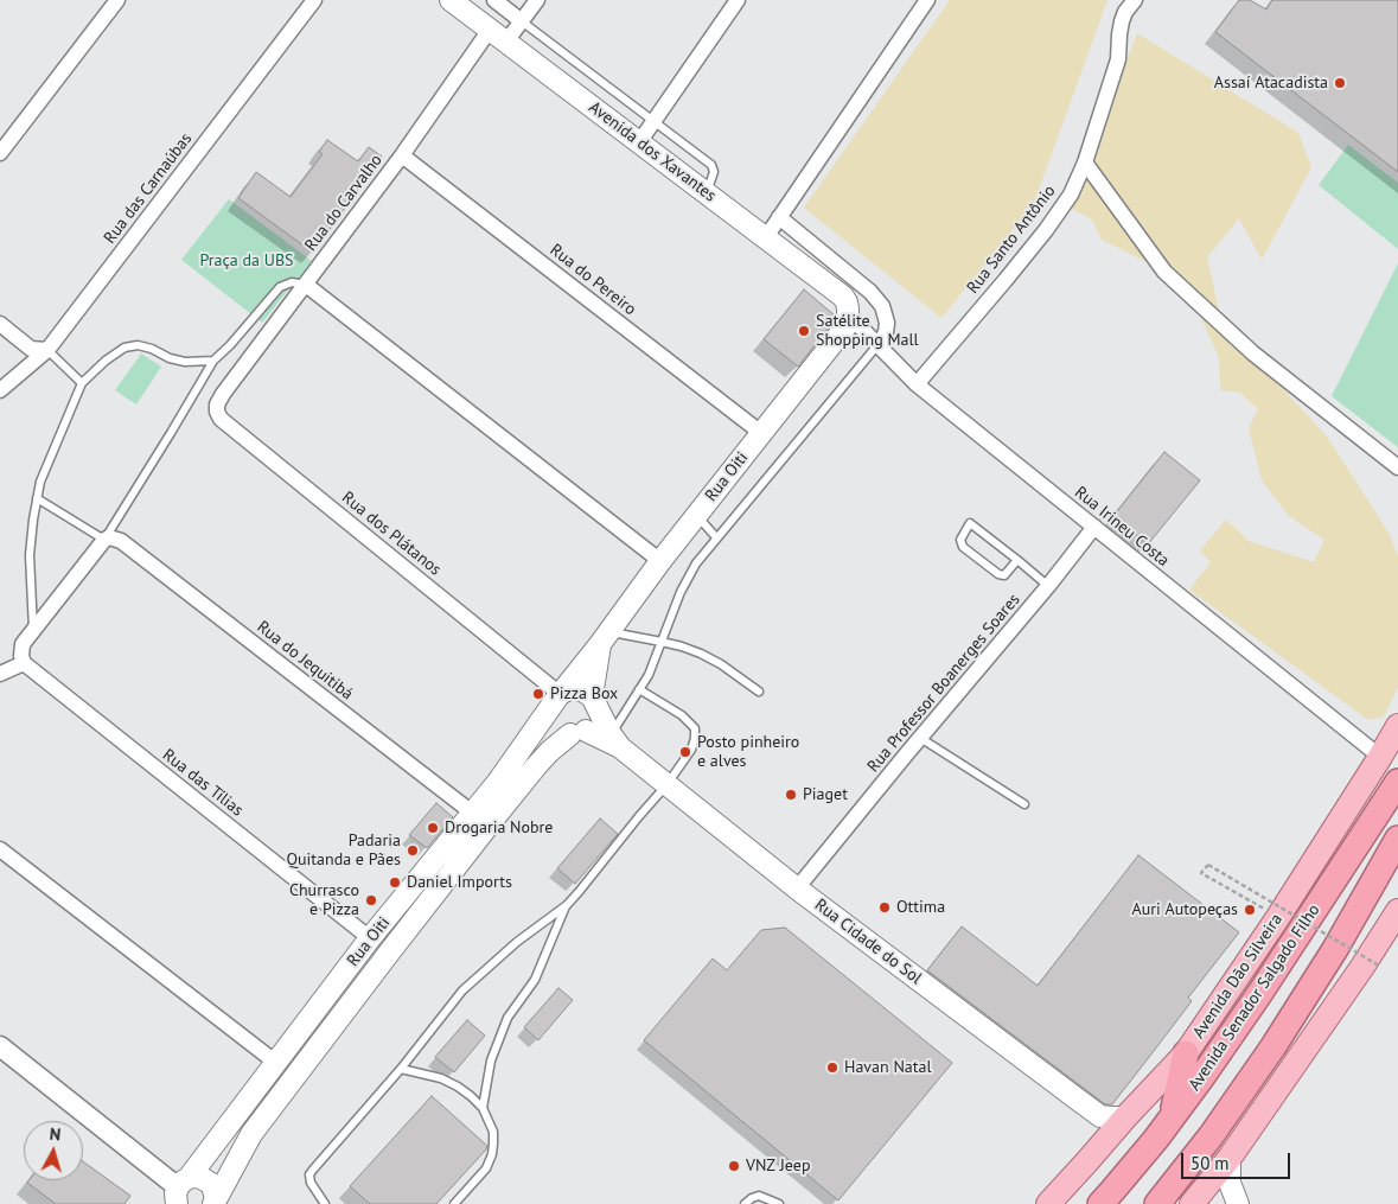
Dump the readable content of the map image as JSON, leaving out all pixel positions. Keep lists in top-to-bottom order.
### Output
{
  "streets": {
    "highway": ["Avenida Senador Salgado Filho"],
    "main road": [
      "Avenida dos Xavantes",
      "Rua Oiti",
      "Rua Cidade do Sol",
      "Avenida Dão Silveira"
    ],
    "street": [
      "Rua das Carnaúbas",
      "Rua do Carvalho",
      "Rua Santo Antônio",
      "Rua do Pereiro",
      "Rua Irineu Costa",
      "Rua dos Plátanos",
      "Rua do Jequitibá",
      "Rua Professor Boanerges Soares",
      "Rua das Tílias"
    ]
  },
  "crossings": [
    ["Avenida dos Xavantes", "Rua do Carvalho"],
    ["Avenida dos Xavantes", "Rua Oiti"],
    ["Avenida dos Xavantes", "Rua Irineu Costa"],
    ["Rua do Carvalho", "Rua do Pereiro"],
    ["Rua do Carvalho", "Rua dos Plátanos"],
    ["Rua Santo Antônio", "Rua Irineu Costa"],
    ["Rua do Pereiro", "Rua Oiti"],
    ["Rua Oiti", "Rua Irineu Costa"],
    ["Rua Oiti", "Rua dos Plátanos"],
    ["Rua Oiti", "Rua do Jequitibá"],
    ["Rua Oiti", "Rua das Tílias"],
    ["Rua Oiti", "Rua Cidade do Sol"],
    ["Rua Irineu Costa", "Rua Professor Boanerges Soares"],
    ["Rua Irineu Costa", "Avenida Dão Silveira"],
    ["Rua dos Plátanos", "Rua Cidade do Sol"],
    ["Rua Professor Boanerges Soares", "Rua Cidade do Sol"],
    ["Rua Cidade do Sol", "Avenida Dão Silveira"]
  ],
  "parks": ["Praça da UBS"],
  "places": [
    "Assaí Atacadista",
    "Satélite Shopping Mall",
    "Pizza Box",
    "Posto pinheiro e alves",
    "Piaget",
    "Drogaria Nobre",
    "Padaria Quitanda e Pães",
    "Daniel Imports",
    "Churrasco e Pizza",
    "Ottima",
    "Auri Autopeças",
    "Havan Natal",
    "VNZ Jeep"
  ],
  "scale_bar": "50 m",
  "north": "top"
}
